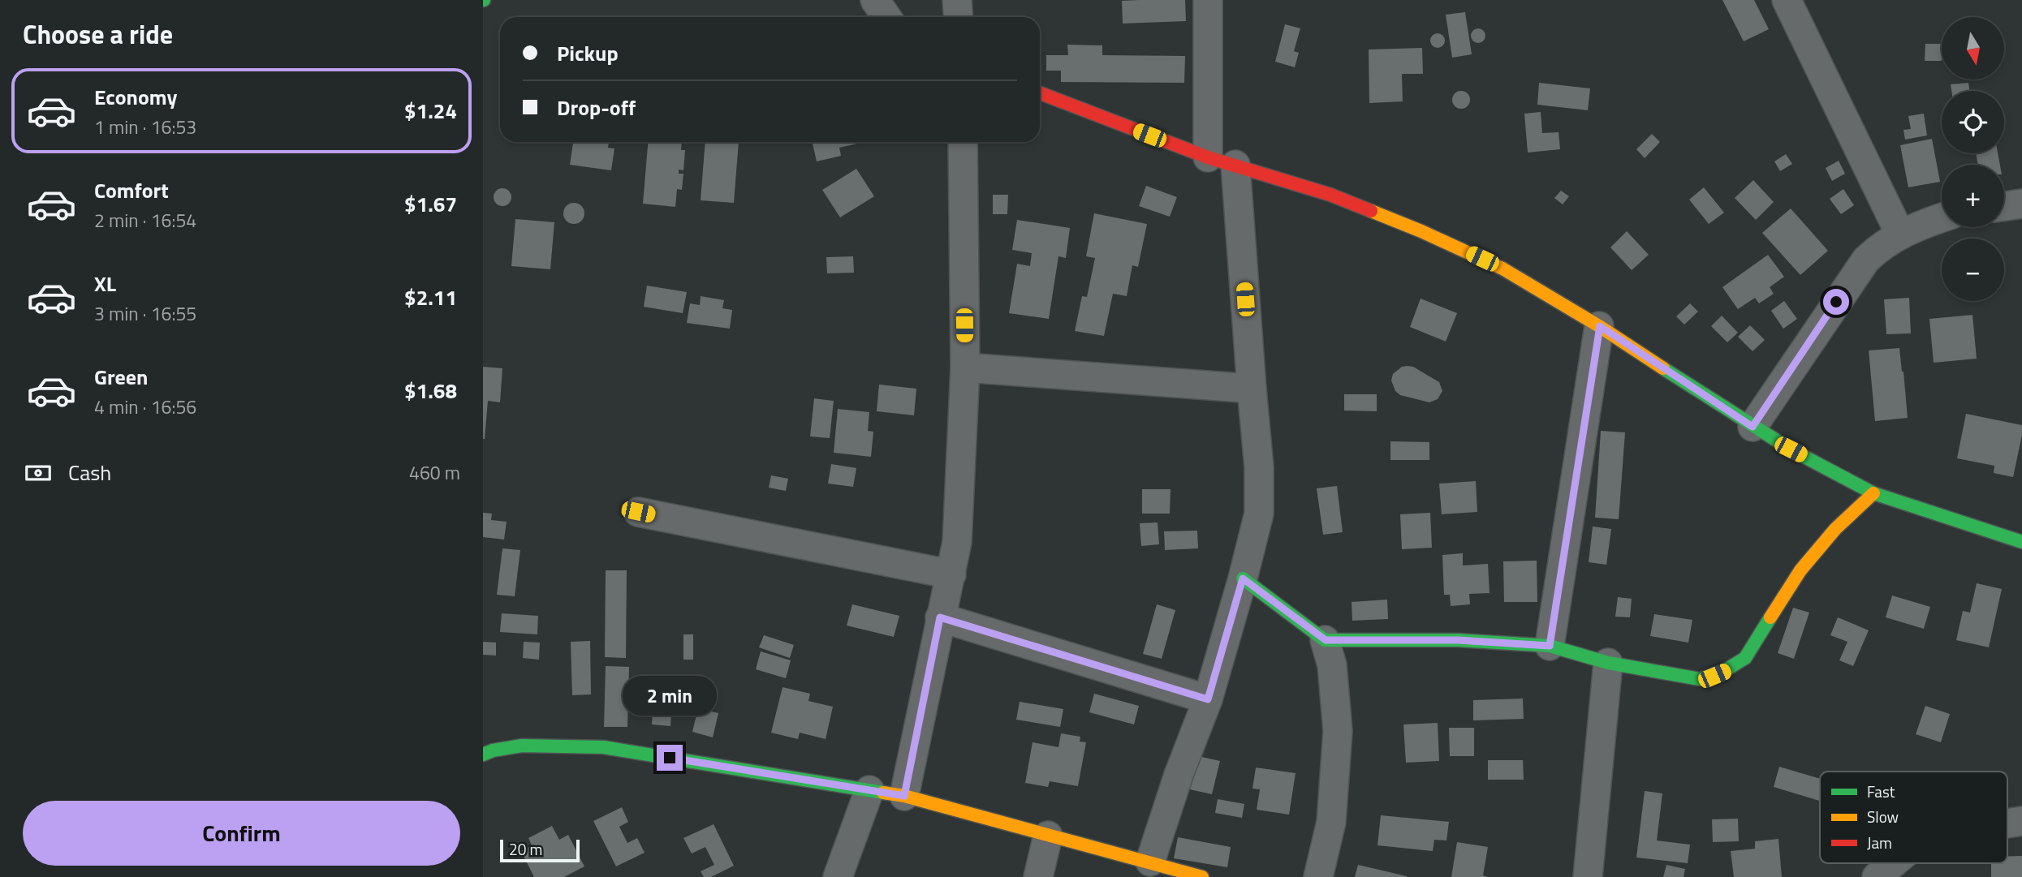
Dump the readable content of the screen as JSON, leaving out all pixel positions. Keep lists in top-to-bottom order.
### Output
{
  "legend": ["Fast", "Slow", "Jam"],
  "scale_bar": "20 m",
  "north": "bottom",
  "page": {
    "heading": "Choose a ride",
    "map_buttons": ["+", "−"],
    "banner": ["Pickup", "Drop-off"],
    "list": [
      {
        "name": "Economy",
        "note": "1 min · 16:53",
        "value": "$1.24"
      },
      {
        "name": "Comfort",
        "note": "2 min · 16:54",
        "value": "$1.67"
      },
      {
        "name": "XL",
        "note": "3 min · 16:55",
        "value": "$2.11"
      },
      {
        "name": "Green",
        "note": "4 min · 16:56",
        "value": "$1.68"
      }
    ],
    "pay": ["Cash", "460 m"],
    "bubble": "2 min",
    "buttons": "Confirm",
    "scale": "20 m"
  }
}
